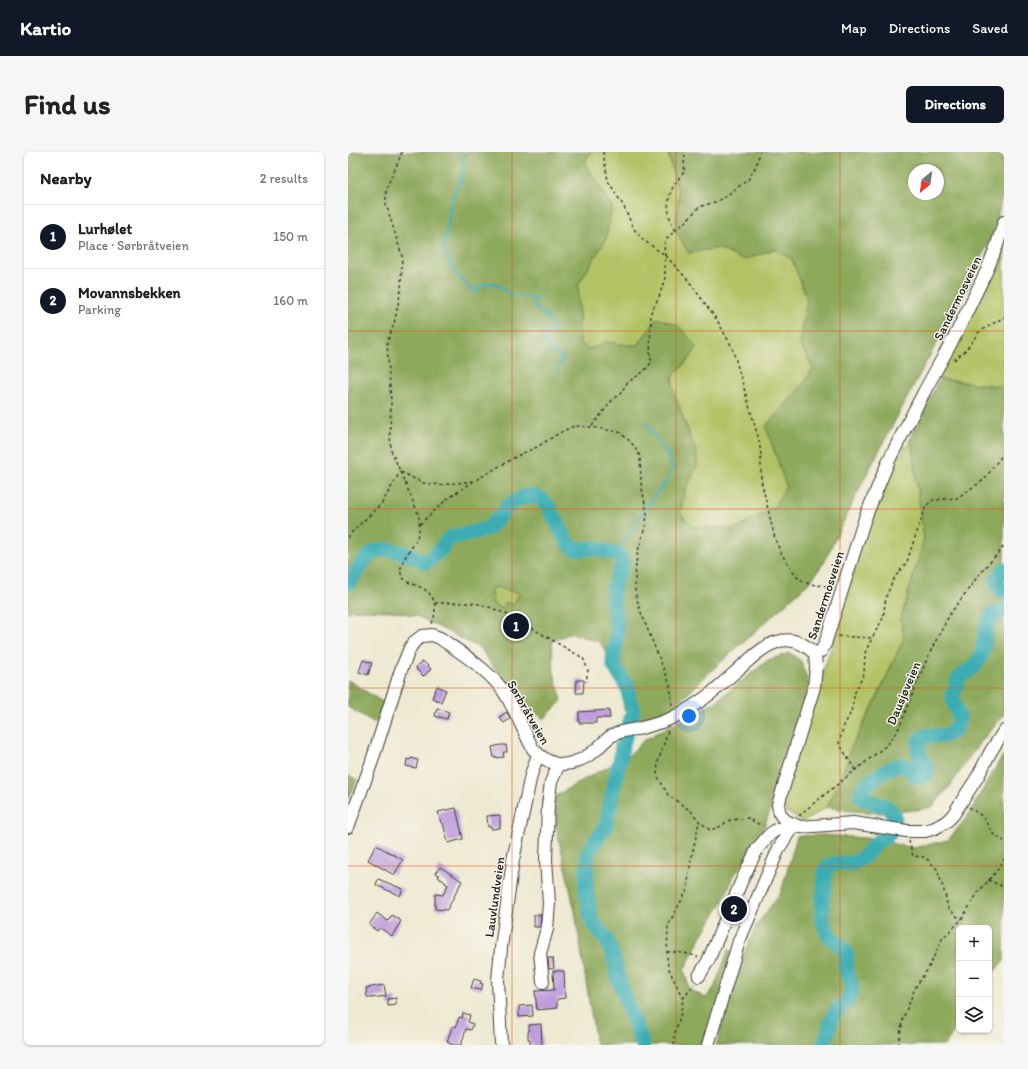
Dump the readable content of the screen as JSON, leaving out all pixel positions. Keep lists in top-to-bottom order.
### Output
{
  "streets": {
    "street": ["Sandermosveien", "Sørbråtveien", "Lauvlundveien"],
    "path": ["Dausjøveien"]
  },
  "crossings": [
    ["Sandermosveien", "Dausjøveien"],
    ["Sørbråtveien", "Lauvlundveien"]
  ],
  "north": "bottom left",
  "page": {
    "header": "Kartio",
    "nav": ["Map", "Directions", "Saved"],
    "buttons": "Directions",
    "title": "Find us",
    "heading": ["Nearby", "2 results"],
    "list": [
      {
        "mark": "1",
        "name": "Lurhølet",
        "note": "Place · Sørbråtveien",
        "value": "150 m"
      },
      {
        "mark": "2",
        "name": "Movannsbekken",
        "note": "Parking",
        "value": "160 m"
      }
    ],
    "pins": ["1", "2"],
    "map_buttons": ["+", "−"]
  }
}
